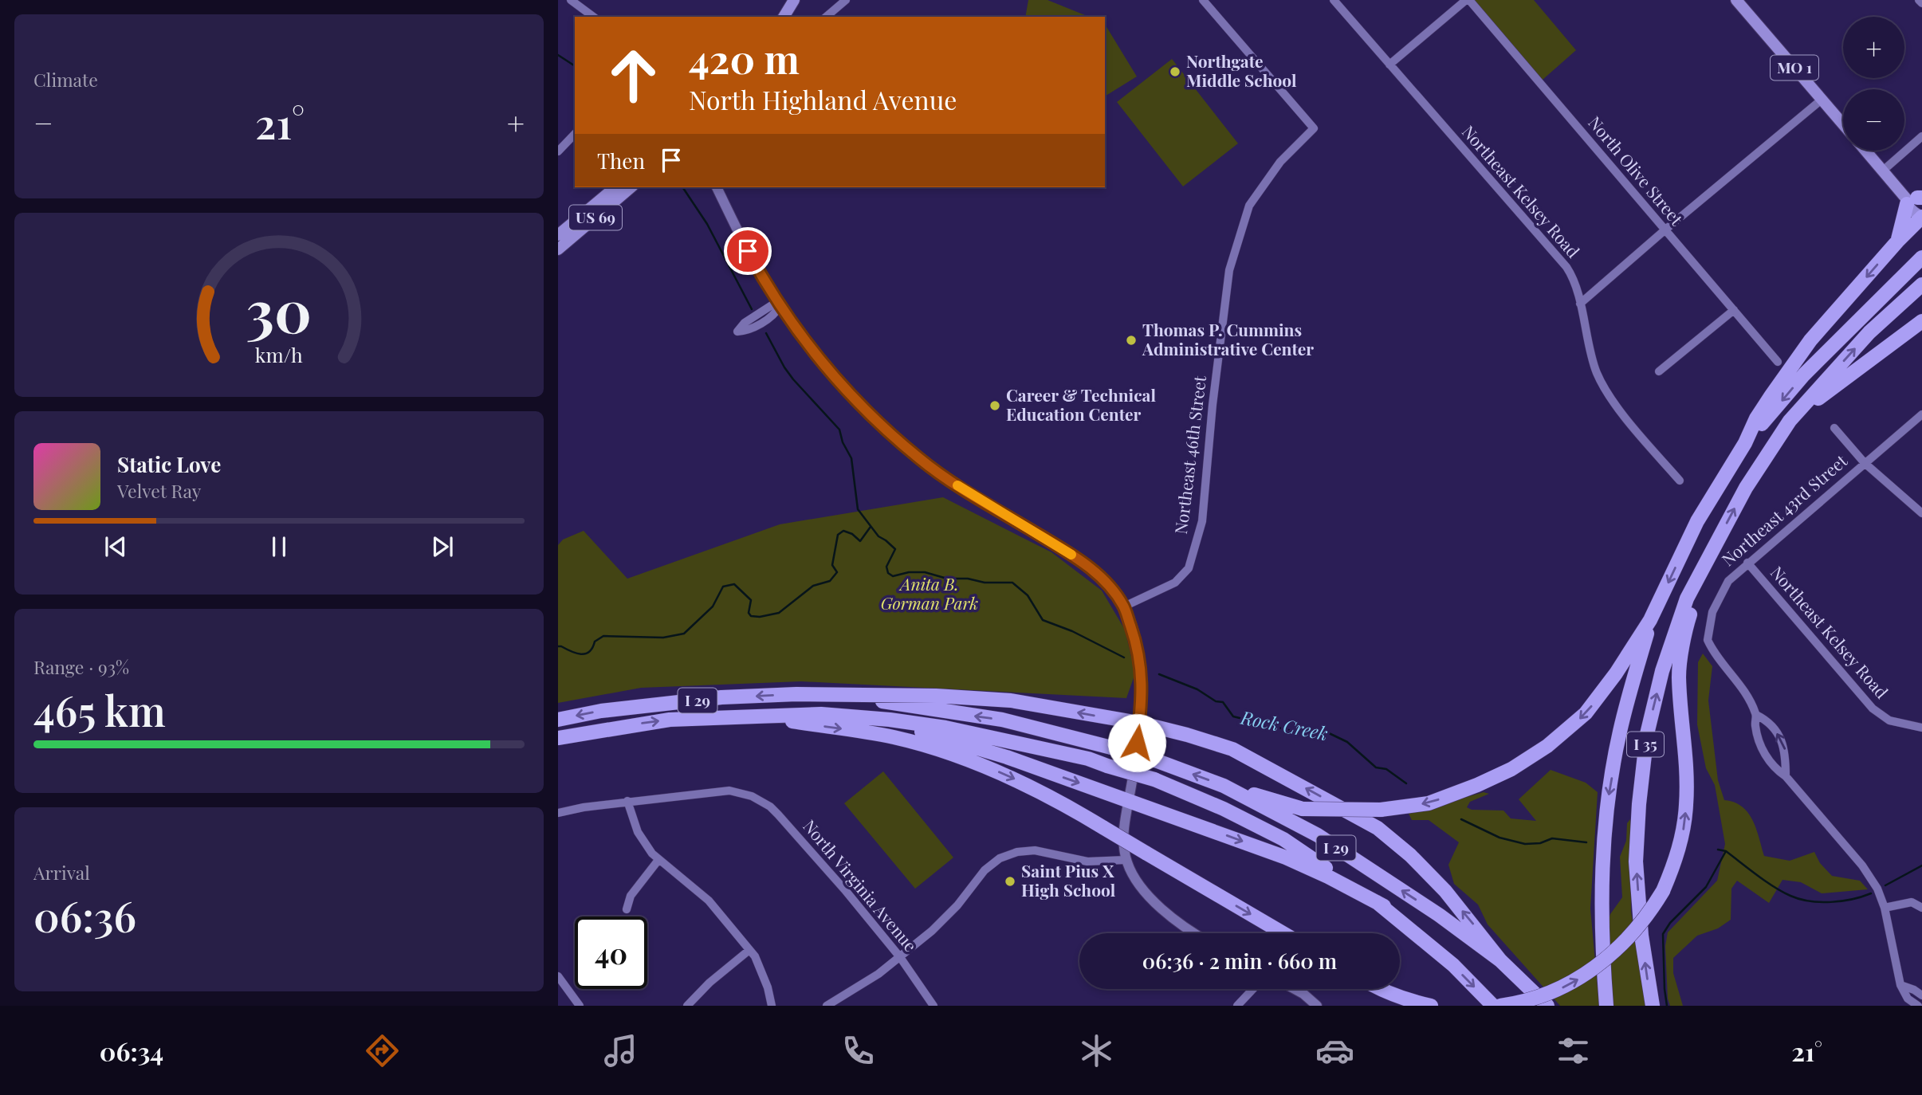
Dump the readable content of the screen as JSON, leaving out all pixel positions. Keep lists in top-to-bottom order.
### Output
{
  "streets": {
    "highway": ["I 29", "I 35"],
    "main road": ["MO 1", "US 69"],
    "street": [
      "North Olive Street",
      "Northeast Kelsey Road",
      "Northeast 46th Street",
      "Northeast 43rd Street",
      "North Virginia Avenue"
    ]
  },
  "crossings": [
    ["Northeast Kelsey Road", "Northeast 43rd Street"]
  ],
  "water": ["Rock Creek"],
  "parks": ["Anita B. Gorman Park"],
  "places": [
    "Northgate Middle School",
    "Thomas P. Cummins Administrative Center",
    "Career & Technical Education Center",
    "Saint Pius X High School"
  ],
  "page": {
    "tile": [
      "Climate",
      ["Range · 93%", "465 km"],
      ["Arrival", "06:36"]
    ],
    "map_buttons": ["+", "−"],
    "turn": ["420 m", "North Highland Avenue"],
    "heat": ["−", "21°", "+"],
    "then": "Then",
    "song": ["Static Love", "Velvet Ray"],
    "limit": "40",
    "trip": "06:36 · 2 min · 660 m",
    "tabs": ["06:34", "21°"],
    "gauge": ["30", "km/h"]
  }
}
